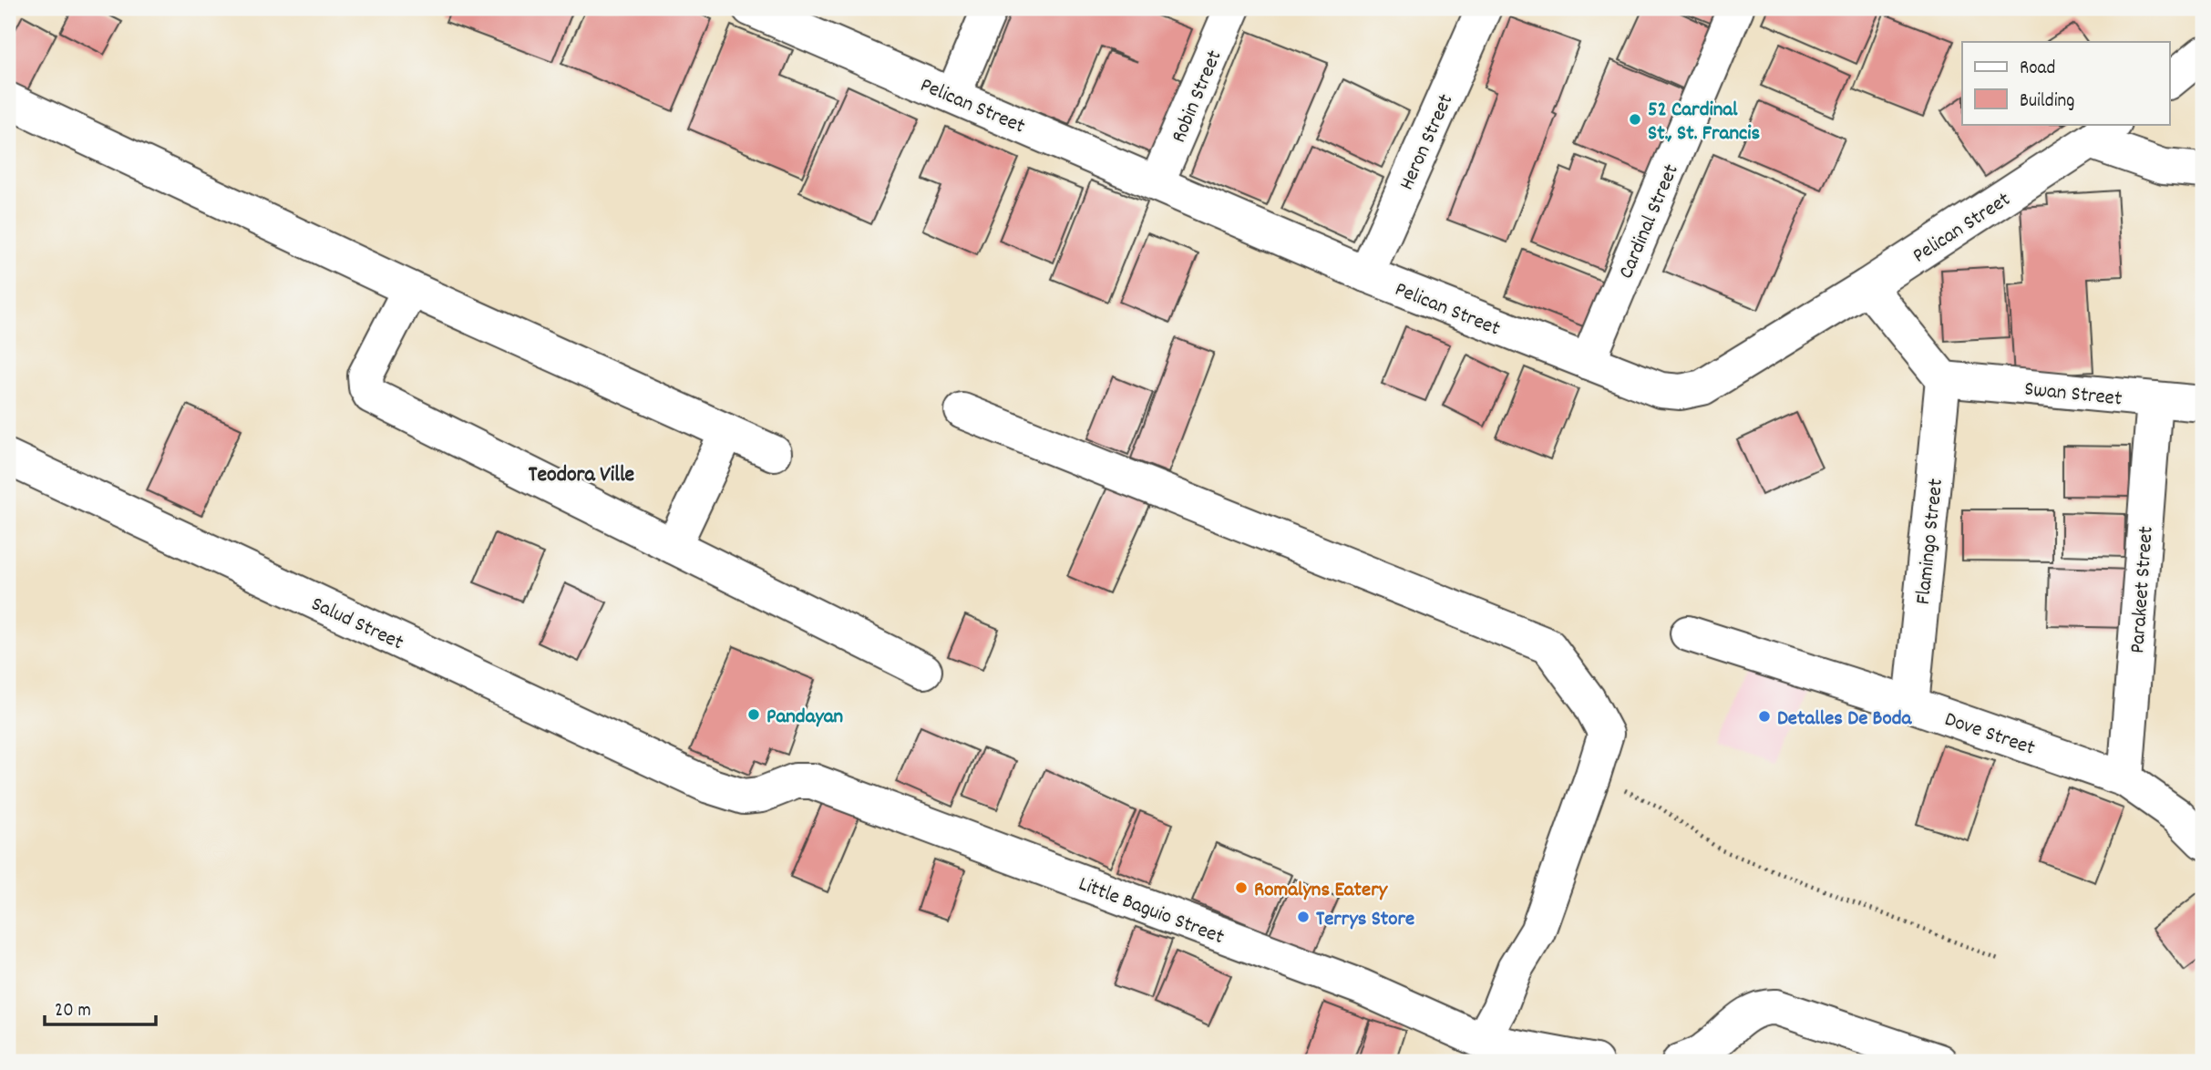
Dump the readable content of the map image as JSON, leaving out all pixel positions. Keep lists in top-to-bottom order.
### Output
{
  "streets": {
    "street": [
      "Robin Street",
      "Pelican Street",
      "Heron Street",
      "Cardinal Street",
      "Swan Street",
      "Flamingo Street",
      "Parakeet Street",
      "Salud Street",
      "Dove Street",
      "Little Baguio Street"
    ]
  },
  "crossings": [
    ["Robin Street", "Pelican Street"],
    ["Pelican Street", "Heron Street"],
    ["Pelican Street", "Cardinal Street"],
    ["Swan Street", "Flamingo Street"],
    ["Swan Street", "Parakeet Street"],
    ["Flamingo Street", "Dove Street"],
    ["Parakeet Street", "Dove Street"],
    ["Salud Street", "Little Baguio Street"]
  ],
  "districts": ["Teodora Ville"],
  "places": [
    "52 Cardinal St., St. Francis",
    "Pandayan",
    "Detalles De Boda",
    "Romalyns Eatery",
    "Terrys Store"
  ],
  "legend": ["Road", "Building"],
  "scale_bar": "20 m"
}
